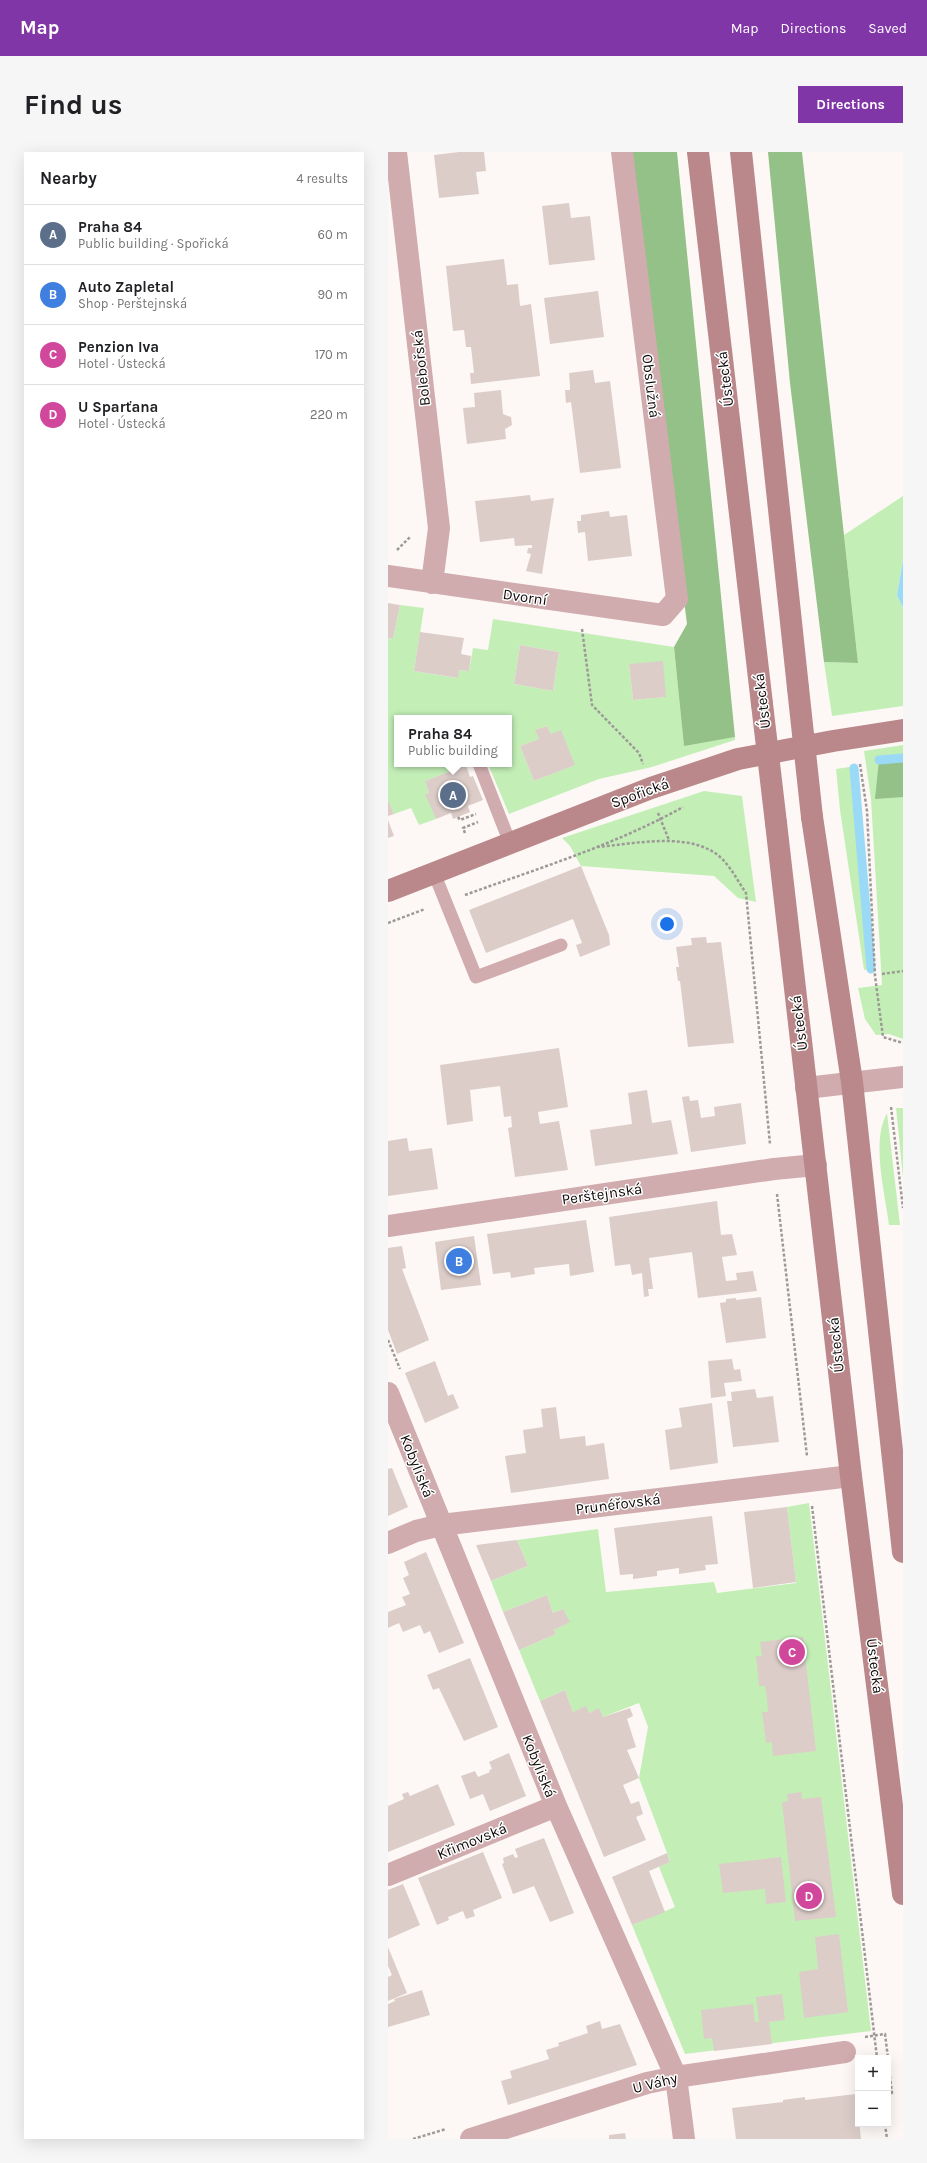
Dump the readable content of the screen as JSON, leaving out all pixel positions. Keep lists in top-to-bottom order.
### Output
{
  "streets": {
    "main road": ["Ústecká", "Spořická"],
    "street": [
      "Bolebořská",
      "Obslužná",
      "Dvorní",
      "Perštejnská",
      "Kobyliská",
      "Prunéřovská",
      "Křimovská",
      "U Váhy"
    ]
  },
  "crossings": [
    ["Bolebořská", "Dvorní"],
    ["Ústecká", "Perštejnská"],
    ["Ústecká", "Prunéřovská"],
    ["Obslužná", "Dvorní"],
    ["Kobyliská", "Prunéřovská"],
    ["Kobyliská", "Křimovská"],
    ["Kobyliská", "U Váhy"]
  ],
  "page": {
    "header": "Map",
    "nav": ["Map", "Directions", "Saved"],
    "buttons": "Directions",
    "title": "Find us",
    "heading": ["Nearby", "4 results"],
    "list": [
      {
        "mark": "A",
        "name": "Praha 84",
        "note": "Public building · Spořická",
        "value": "60 m"
      },
      {
        "mark": "B",
        "name": "Auto Zapletal",
        "note": "Shop · Perštejnská",
        "value": "90 m"
      },
      {
        "mark": "C",
        "name": "Penzion Iva",
        "note": "Hotel · Ústecká",
        "value": "170 m"
      },
      {
        "mark": "D",
        "name": "U Sparťana",
        "note": "Hotel · Ústecká",
        "value": "220 m"
      }
    ],
    "popup": ["Praha 84", "Public building"],
    "pins": [
      "A",
      "B",
      "C",
      "D"
    ],
    "map_buttons": ["+", "−"]
  }
}
